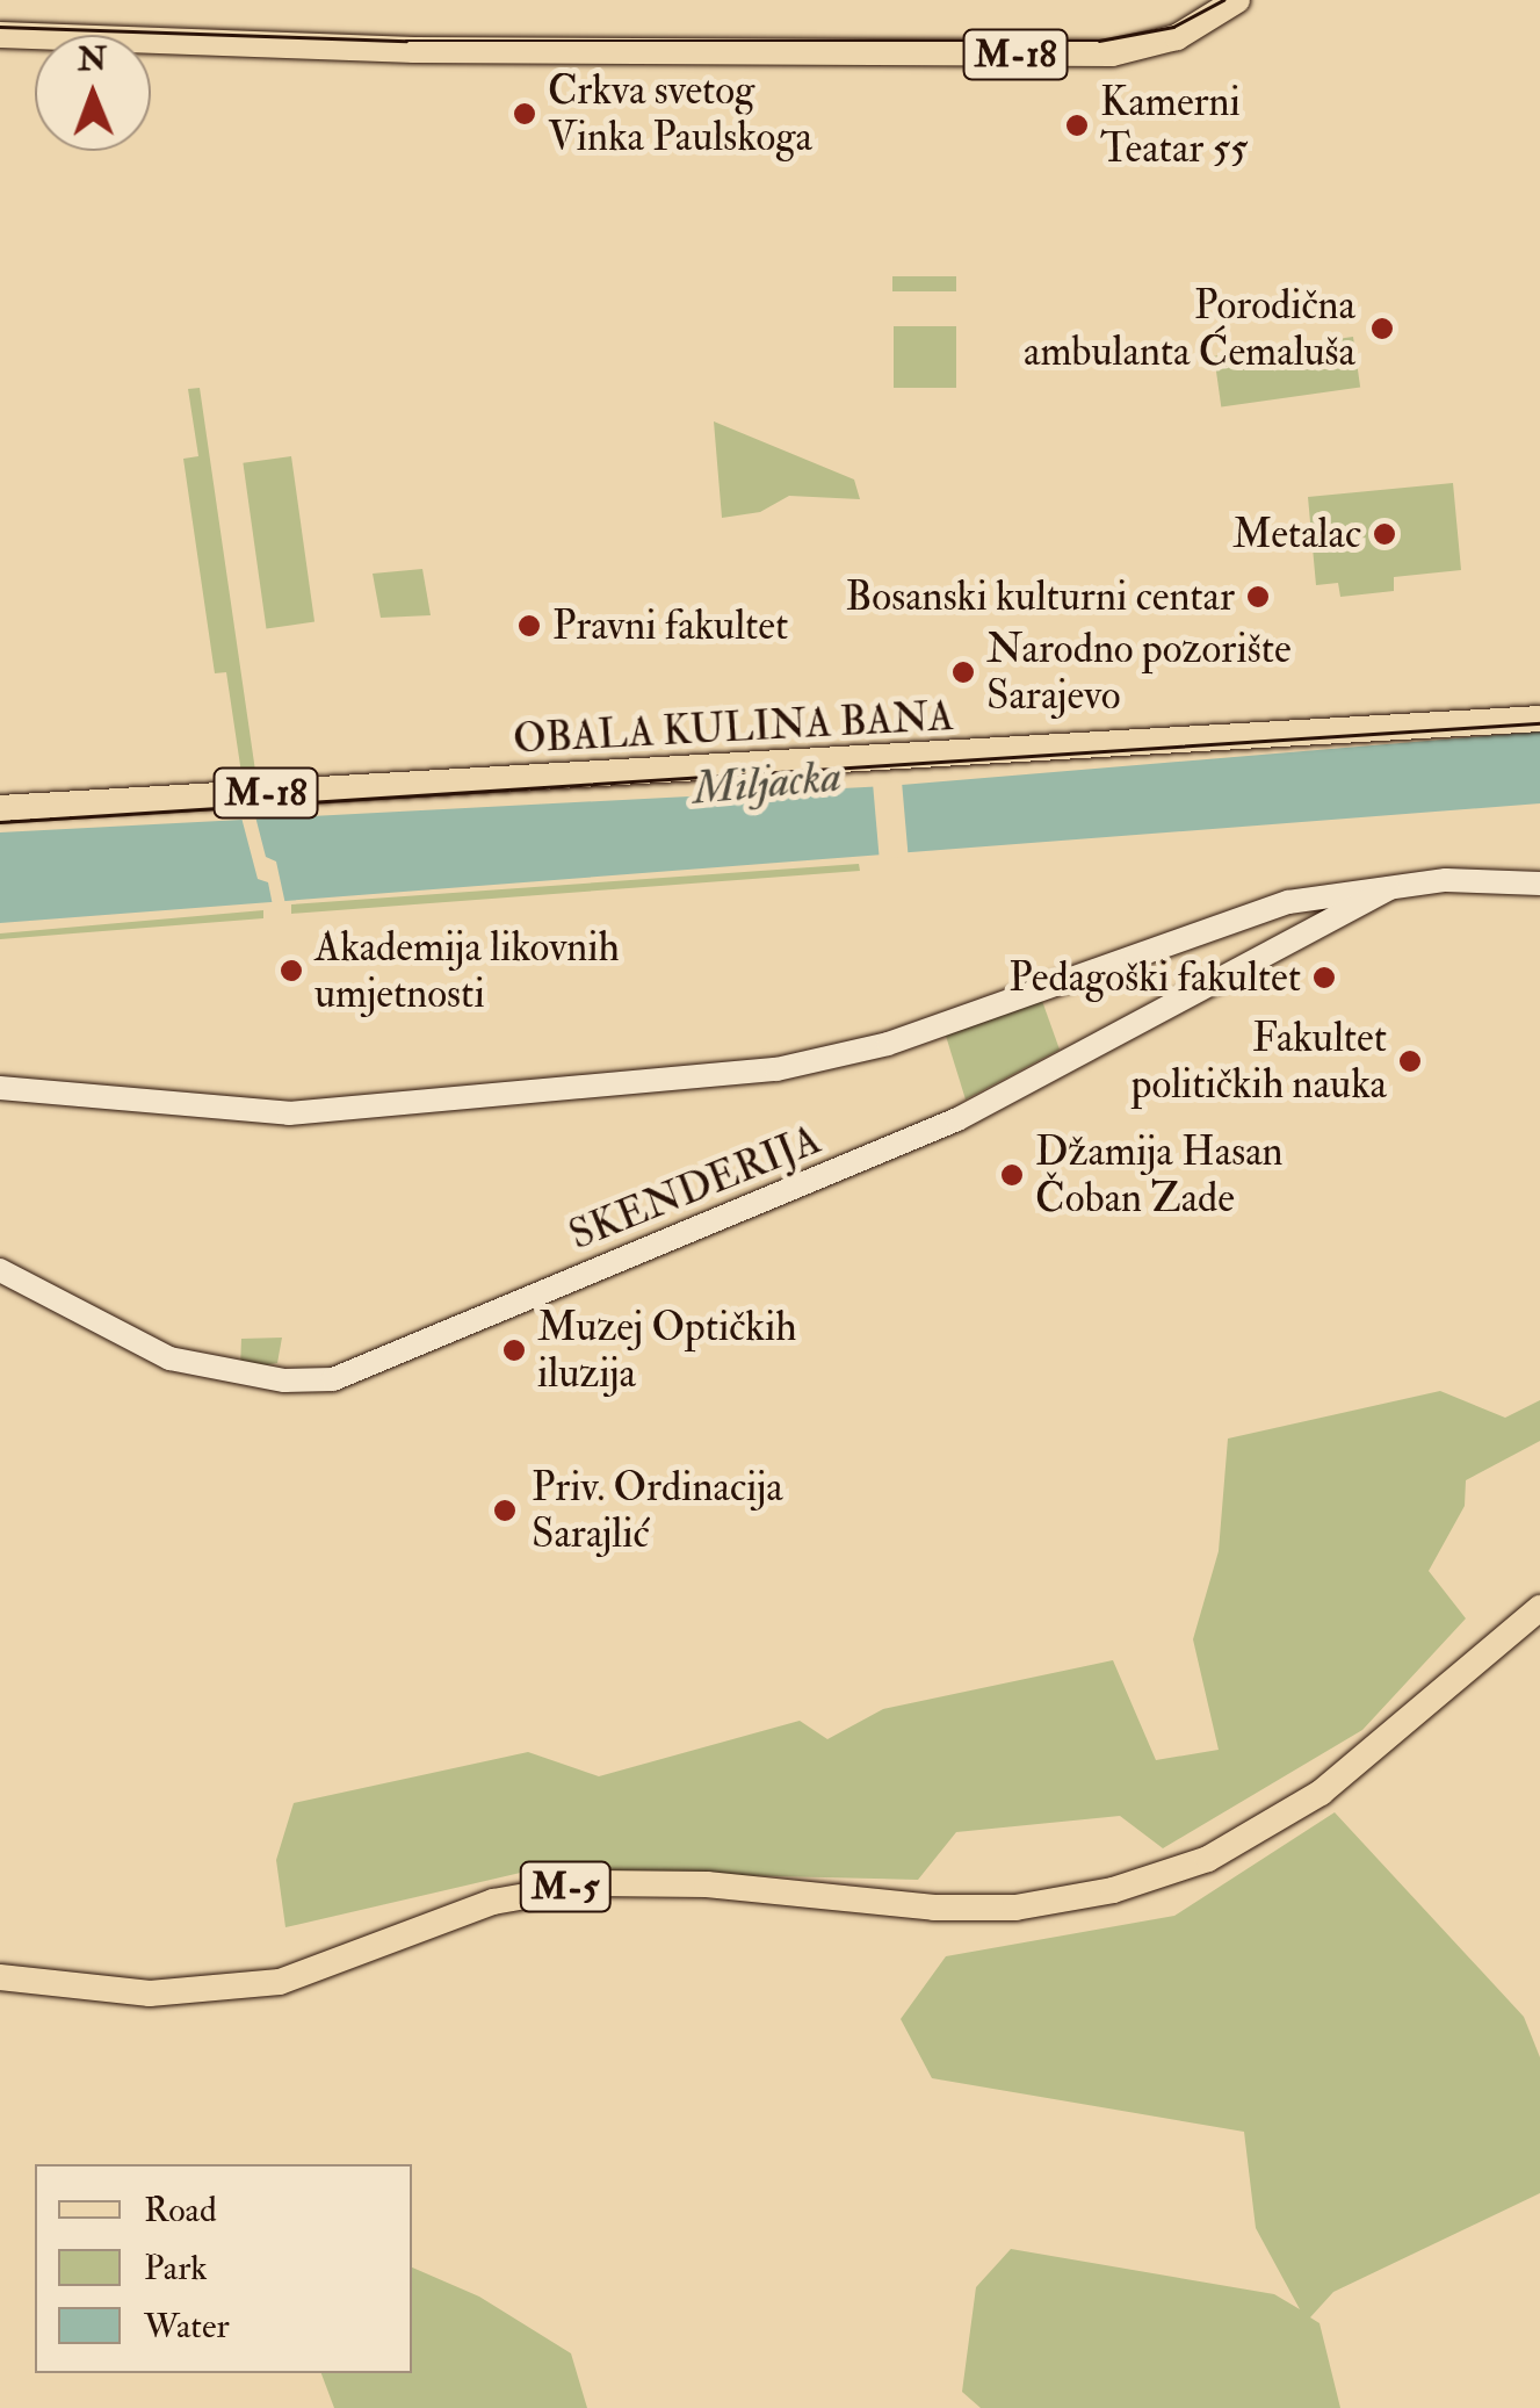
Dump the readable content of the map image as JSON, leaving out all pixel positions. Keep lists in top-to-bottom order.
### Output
{
  "streets": {
    "main road": [
      "M-18",
      "OBALA KULINA BANA",
      "SKENDERIJA",
      "M-5"
    ]
  },
  "water": ["Miljacka"],
  "places": [
    "Crkva svetog Vinka Paulskoga",
    "Kamerni Teatar 55",
    "Porodična ambulanta Ćemaluša",
    "Metalac",
    "Bosanski kulturni centar",
    "Pravni fakultet",
    "Narodno pozorište Sarajevo",
    "Akademija likovnih umjetnosti",
    "Pedagoški fakultet",
    "Fakultet političkih nauka",
    "Džamija Hasan Čoban Zade",
    "Muzej Optičkih iluzija",
    "Priv. Ordinacija Sarajlić"
  ],
  "legend": ["Road", "Park", "Water"],
  "north": "top"
}
